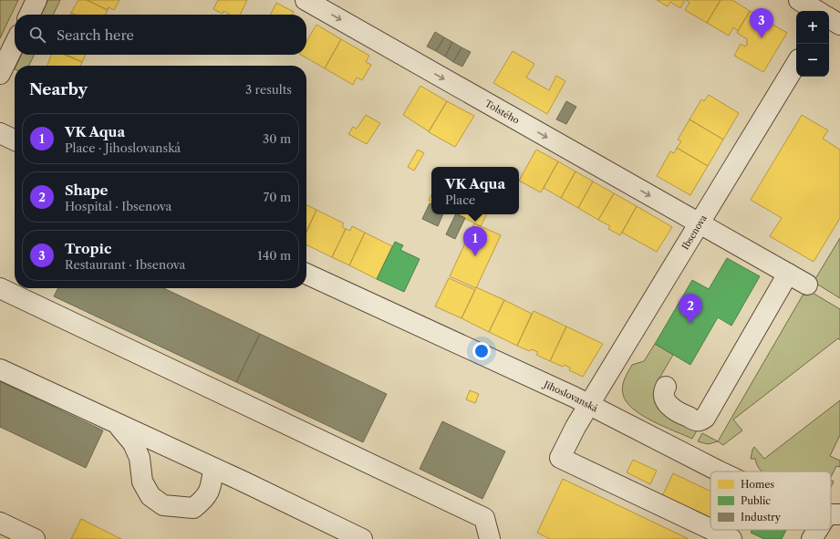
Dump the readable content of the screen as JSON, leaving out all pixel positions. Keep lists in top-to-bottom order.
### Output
{
  "streets": {
    "street": ["Tolstého", "Ibsenova", "Jihoslovanská"]
  },
  "crossings": [
    ["Tolstého", "Ibsenova"],
    ["Ibsenova", "Jihoslovanská"]
  ],
  "one_way": ["Tolstého"],
  "legend": ["Homes", "Public", "Industry"],
  "page": {
    "pins": ["3", "1", "2"],
    "map_buttons": ["+", "−"],
    "search": "Search here",
    "heading": ["Nearby", "3 results"],
    "list": [
      {
        "mark": "1",
        "name": "VK Aqua",
        "note": "Place · Jihoslovanská",
        "value": "30 m"
      },
      {
        "mark": "2",
        "name": "Shape",
        "note": "Hospital · Ibsenova",
        "value": "70 m"
      },
      {
        "mark": "3",
        "name": "Tropic",
        "note": "Restaurant · Ibsenova",
        "value": "140 m"
      }
    ],
    "popup": ["VK Aqua", "Place"]
  }
}
